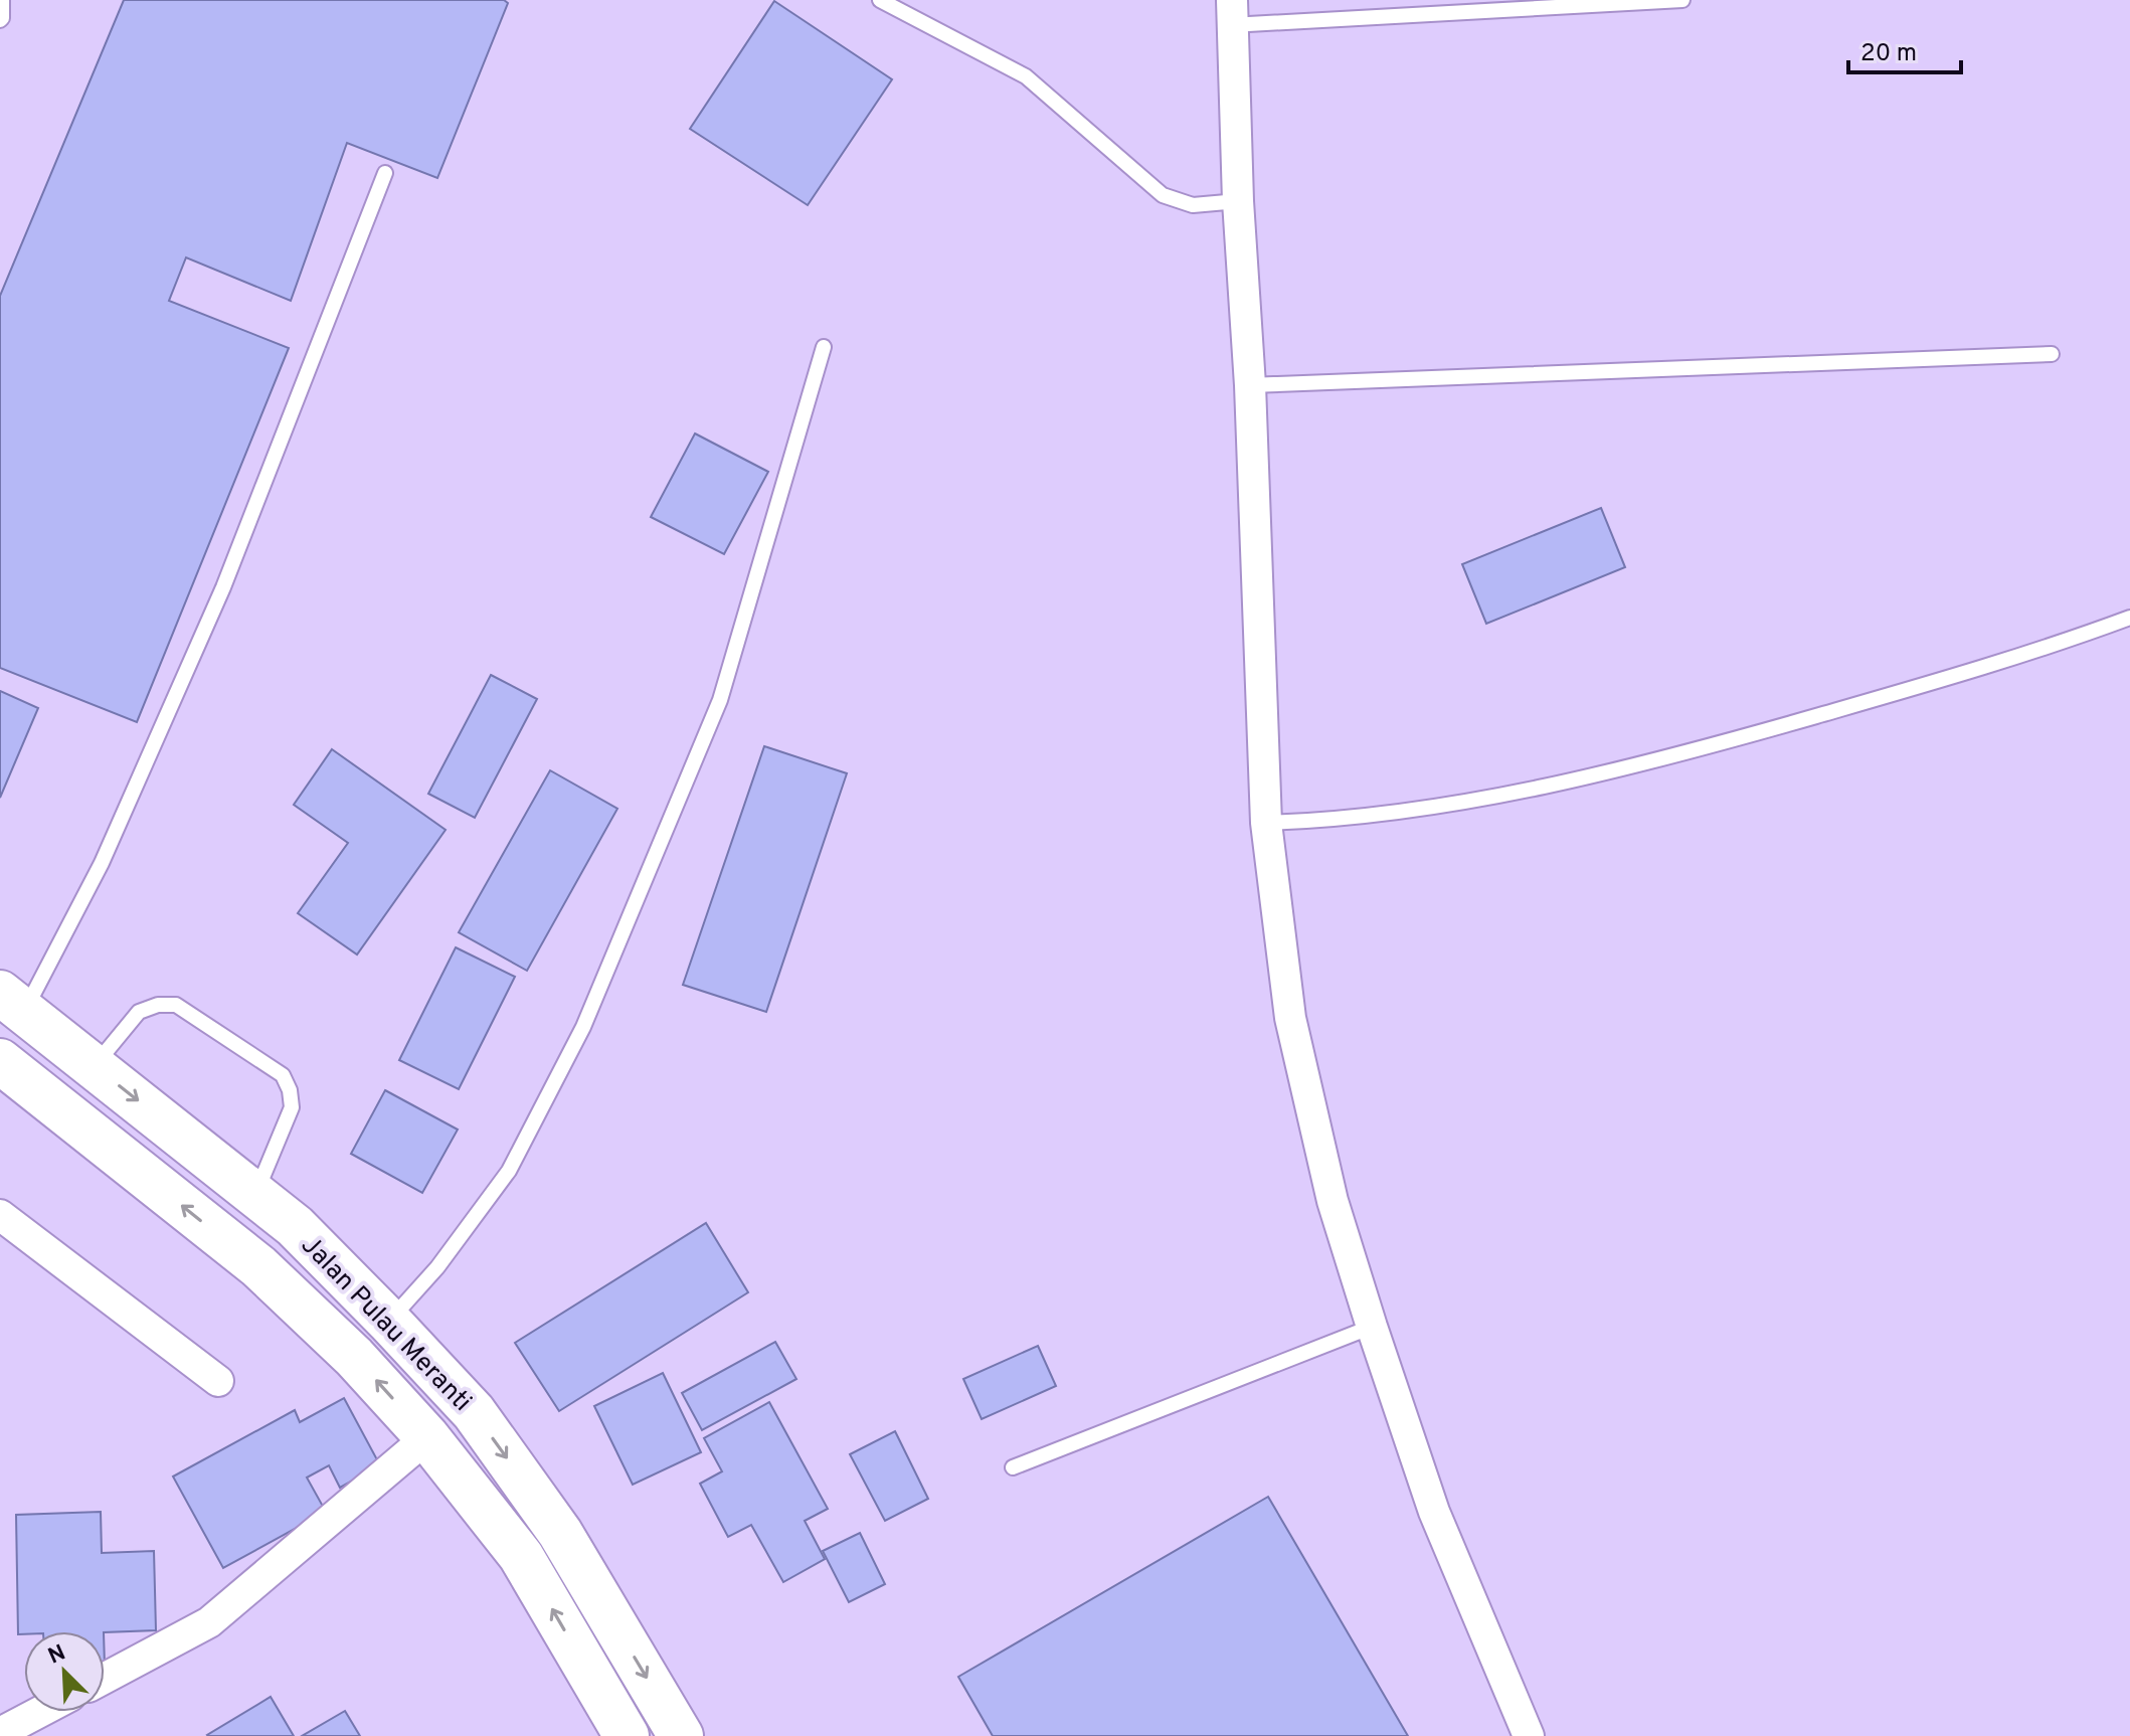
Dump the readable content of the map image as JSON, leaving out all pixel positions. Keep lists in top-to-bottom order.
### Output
{
  "streets": {
    "main road": ["Jalan Pulau Meranti"]
  },
  "scale_bar": "20 m",
  "north": "top left"
}
